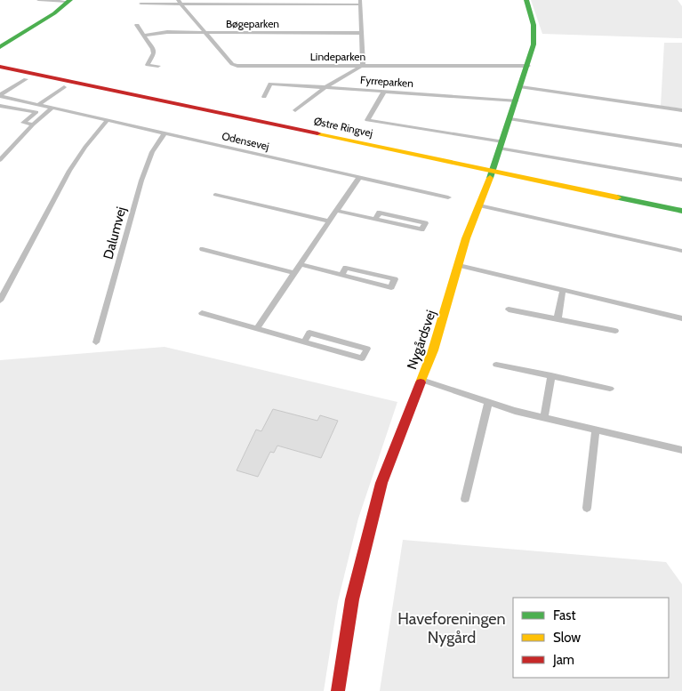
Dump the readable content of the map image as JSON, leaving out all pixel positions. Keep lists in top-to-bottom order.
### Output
{
  "streets": {
    "street": [
      "Bøgeparken",
      "Lindeparken",
      "Fyrreparken",
      "Østre Ringvej",
      "Odensevej",
      "Dalumvej",
      "Nygårdsvej"
    ]
  },
  "crossings": [
    ["Bøgeparken", "Lindeparken"],
    ["Lindeparken", "Nygårdsvej"],
    ["Fyrreparken", "Nygårdsvej"],
    ["Østre Ringvej", "Nygårdsvej"],
    ["Odensevej", "Dalumvej"]
  ],
  "parks": ["Haveforeningen Nygård"],
  "legend": ["Fast", "Slow", "Jam"]
}
